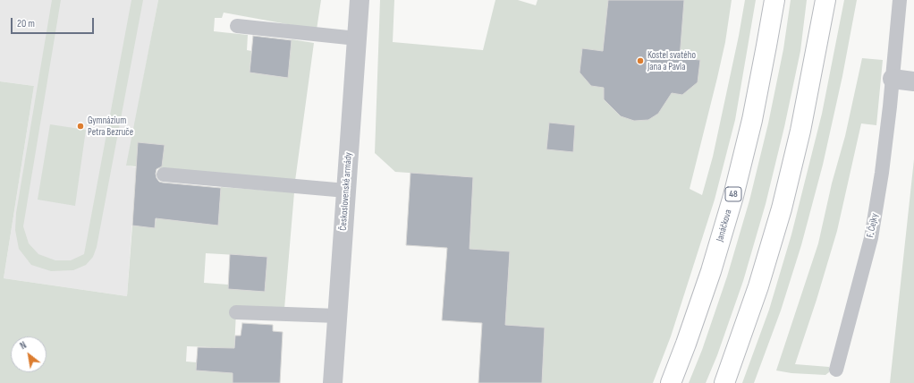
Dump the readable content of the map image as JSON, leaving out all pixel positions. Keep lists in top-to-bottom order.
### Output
{
  "streets": {
    "main road": ["48", "Janáčkova"],
    "street": ["Československé armády"],
    "lane": ["F. Čejky"]
  },
  "places": ["Kostel svatého Jana a Pavla", "Gymnázium Petra Bezruče"],
  "scale_bar": "20 m",
  "north": "top left"
}
